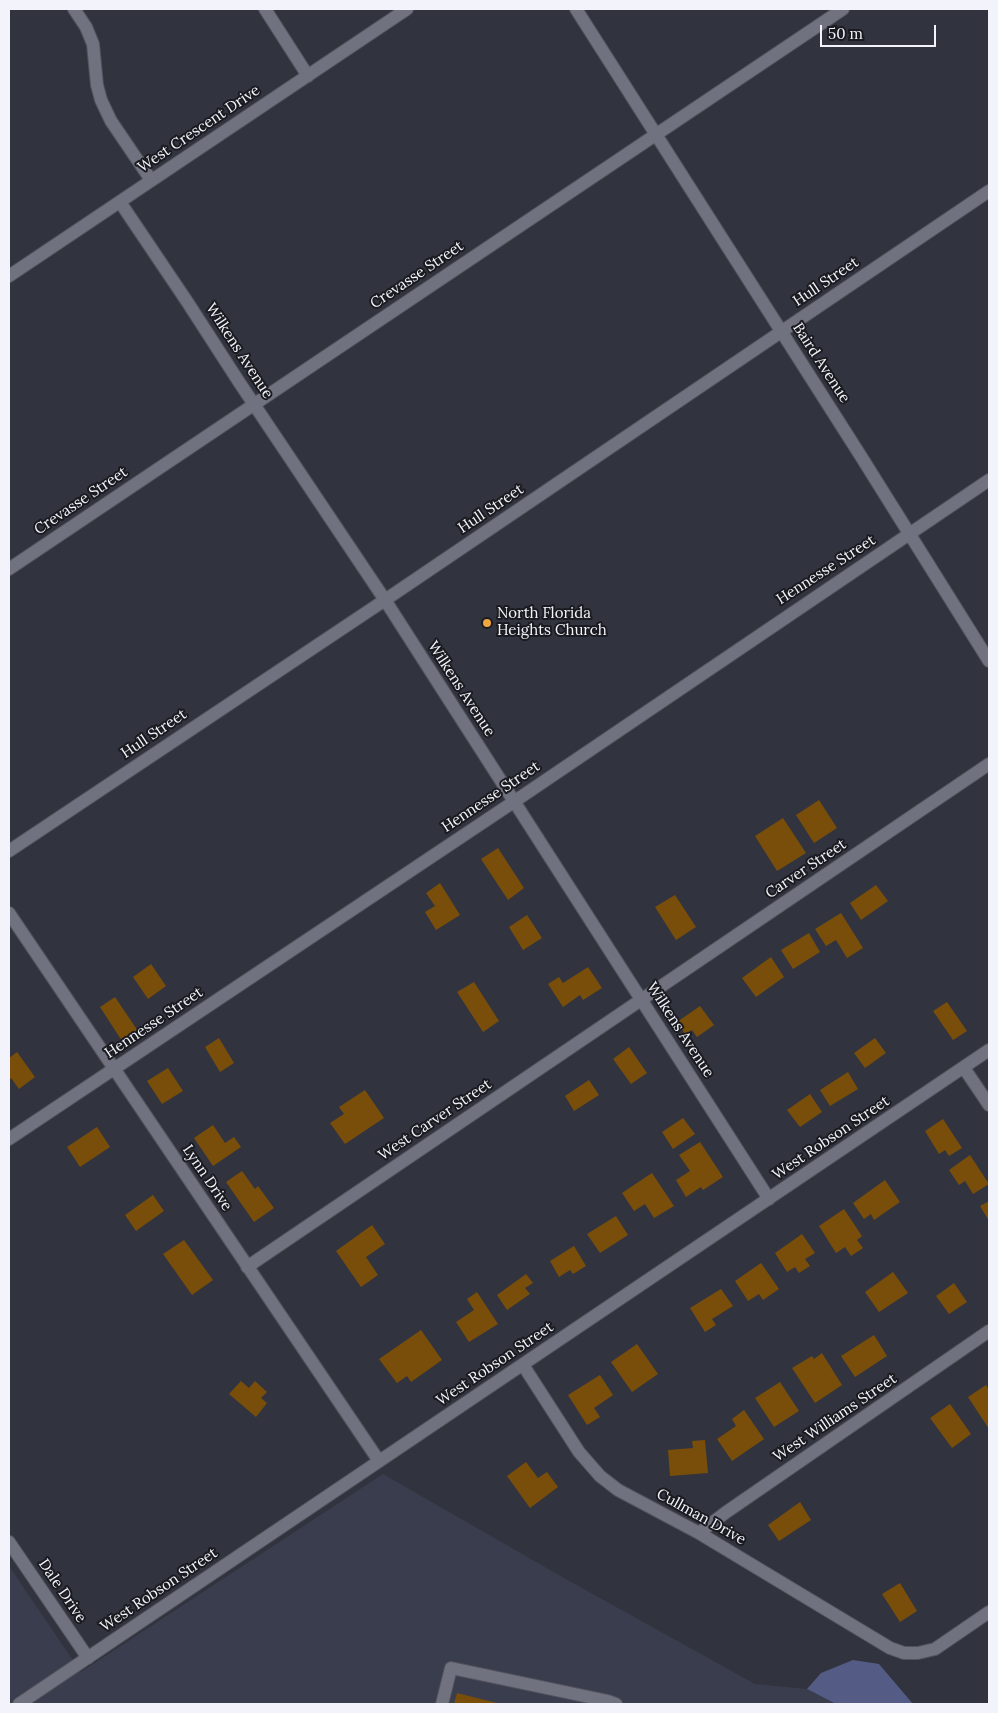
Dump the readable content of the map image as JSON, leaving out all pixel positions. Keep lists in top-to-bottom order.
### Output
{
  "streets": {
    "street": [
      "West Crescent Drive",
      "Crevasse Street",
      "Hull Street",
      "Wilkens Avenue",
      "Baird Avenue",
      "Hennesse Street",
      "Carver Street",
      "West Carver Street",
      "West Robson Street",
      "Lynn Drive",
      "West Williams Street",
      "Cullman Drive",
      "Dale Drive"
    ]
  },
  "crossings": [
    ["West Crescent Drive", "Wilkens Avenue"],
    ["Crevasse Street", "Wilkens Avenue"],
    ["Crevasse Street", "Baird Avenue"],
    ["Hull Street", "Wilkens Avenue"],
    ["Hull Street", "Baird Avenue"],
    ["Wilkens Avenue", "Hennesse Street"],
    ["Wilkens Avenue", "Carver Street"],
    ["Wilkens Avenue", "West Carver Street"],
    ["Wilkens Avenue", "West Robson Street"],
    ["Baird Avenue", "Hennesse Street"],
    ["Hennesse Street", "Lynn Drive"],
    ["Carver Street", "West Carver Street"],
    ["West Carver Street", "Lynn Drive"],
    ["West Robson Street", "Lynn Drive"],
    ["West Robson Street", "Cullman Drive"],
    ["West Robson Street", "Dale Drive"],
    ["West Williams Street", "Cullman Drive"]
  ],
  "places": ["North Florida Heights Church"],
  "scale_bar": "50 m"
}
